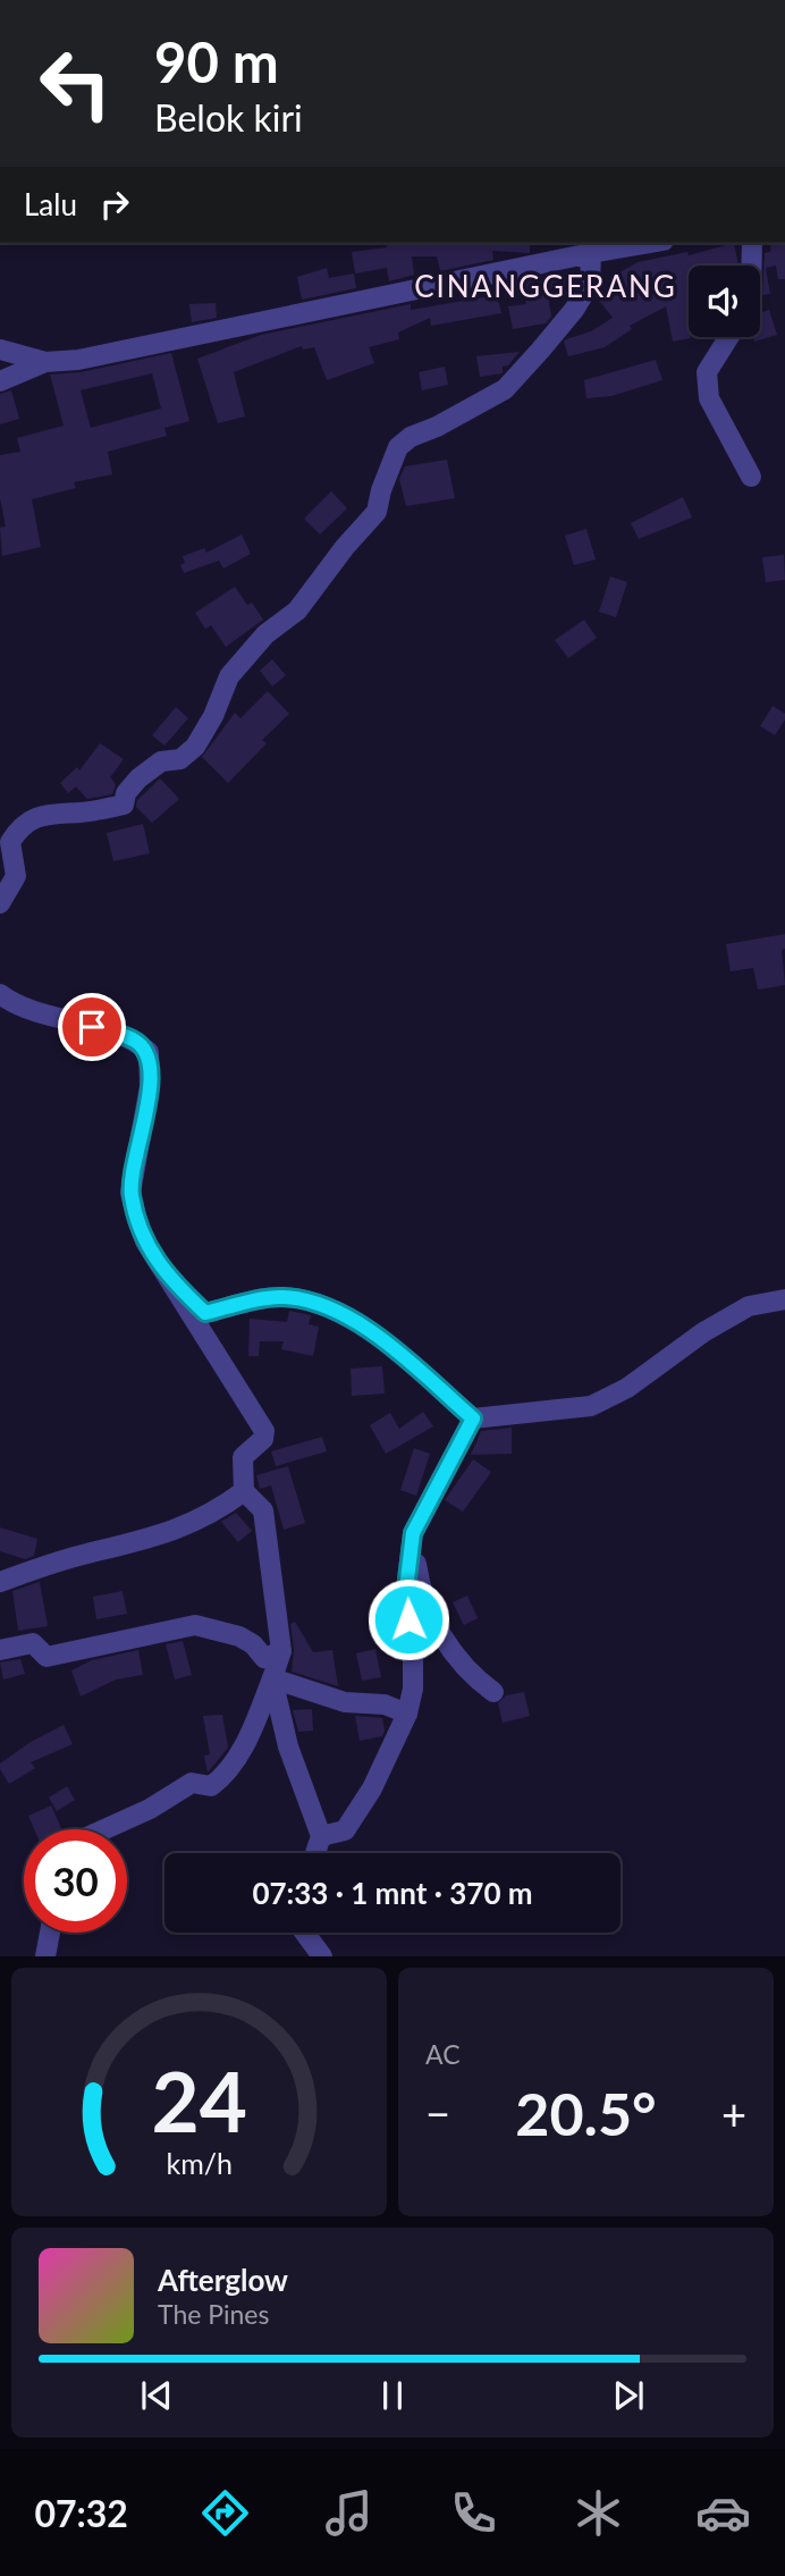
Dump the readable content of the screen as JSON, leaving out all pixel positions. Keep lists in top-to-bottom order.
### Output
{
  "districts": ["CINANGGERANG"],
  "page": {
    "turn": ["90 m", "Belok kiri"],
    "then": "Lalu",
    "limit": "30",
    "trip": "07:33 · 1 mnt · 370 m",
    "tile": "AC",
    "heat": ["−", "20.5°", "+"],
    "song": ["Afterglow", "The Pines"],
    "tabs": "07:32",
    "gauge": ["24", "km/h"]
  }
}
